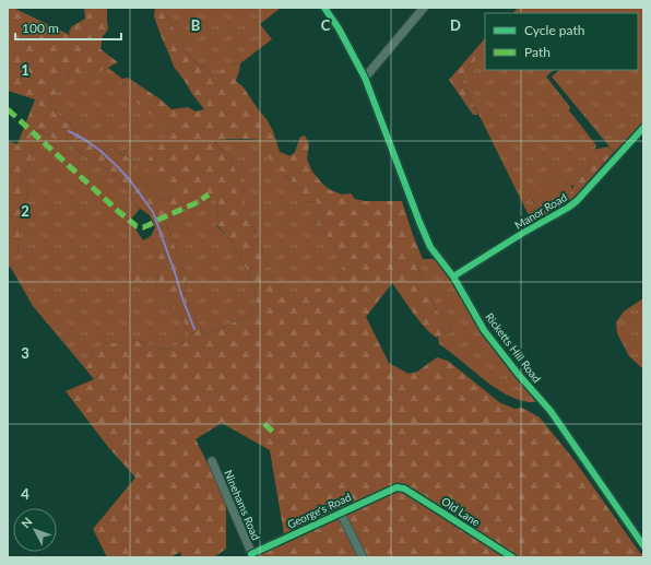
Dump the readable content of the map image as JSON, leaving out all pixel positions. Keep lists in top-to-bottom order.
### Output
{
  "streets": {
    "street": [
      "Manor Road",
      "Ricketts Hill Road",
      "Ninehams Road",
      "George's Road",
      "Old Lane"
    ]
  },
  "crossings": [
    ["Manor Road", "Ricketts Hill Road"],
    ["Ninehams Road", "George's Road"],
    ["George's Road", "Old Lane"]
  ],
  "legend": ["Cycle path", "Path"],
  "scale_bar": "100 m",
  "north": "top left",
  "grid": {
    "columns": ["B", "C", "D"],
    "rows": [
      "1",
      "2",
      "3",
      "4"
    ]
  }
}
